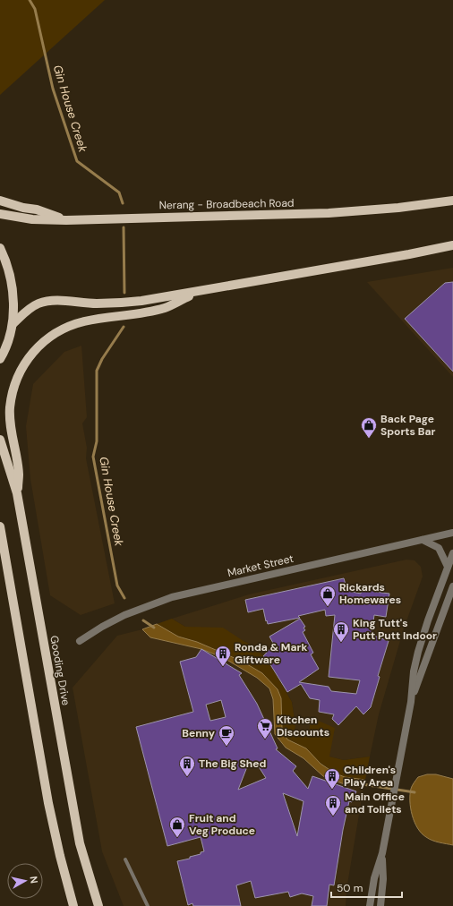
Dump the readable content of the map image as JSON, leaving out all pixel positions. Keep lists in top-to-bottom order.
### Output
{
  "streets": {
    "main road": ["Nerang - Broadbeach Road", "Gooding Drive"],
    "street": ["Market Street"]
  },
  "water": ["Gin House Creek"],
  "places": {
    "shop": ["Back Page Sports Bar", "Rickards Homewares", "Fruit and Veg Produce"],
    "building": [
      "King Tutt's Putt Putt Indoor",
      "Ronda & Mark Giftware",
      "The Big Shed",
      "Children's Play Area",
      "Main Office and Toilets"
    ],
    "supermarket": ["Kitchen Discounts"],
    "cafe": ["Benny"]
  },
  "scale_bar": "50 m",
  "north": "right"
}
